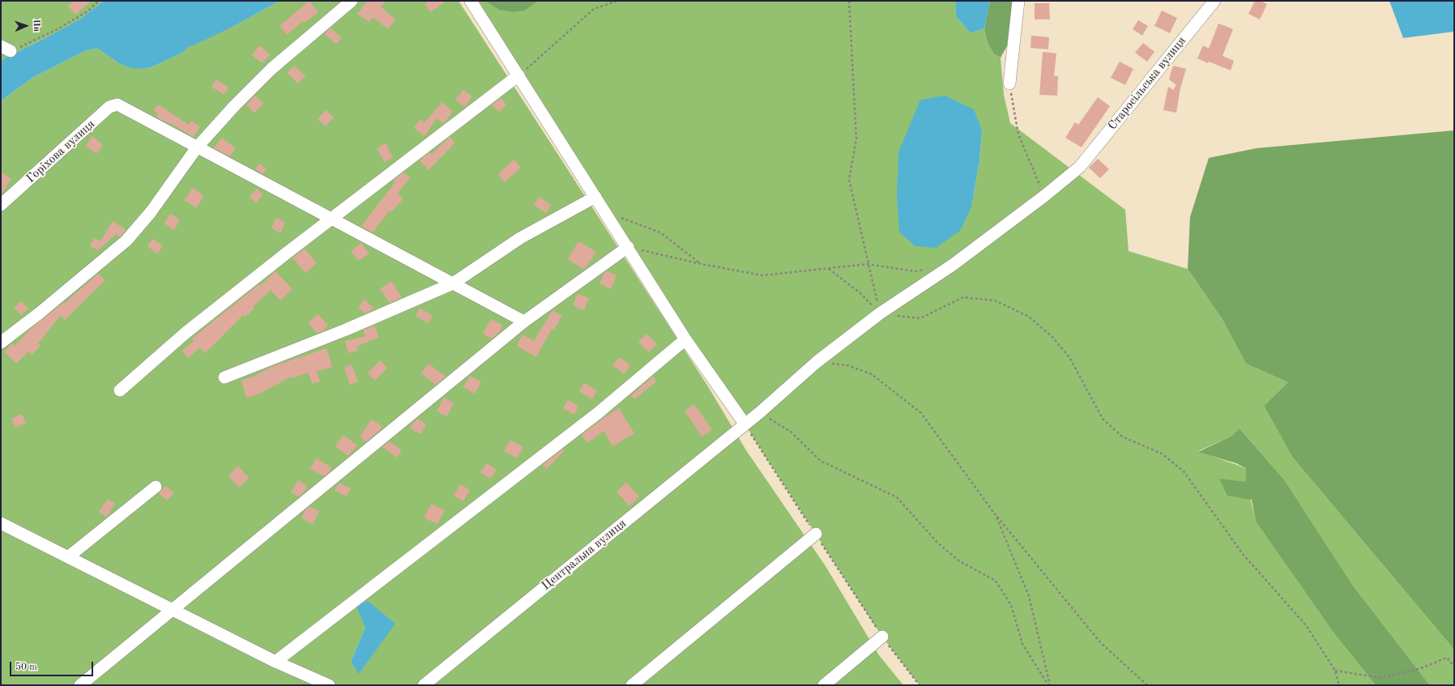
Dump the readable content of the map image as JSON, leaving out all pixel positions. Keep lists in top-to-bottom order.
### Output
{
  "streets": {
    "street": ["Старосільська вулиця", "Горіхова вулиця", "Центральна вулиця"]
  },
  "crossings": [
    ["Старосільська вулиця", "Центральна вулиця"]
  ],
  "scale_bar": "50 m",
  "north": "right"
}
